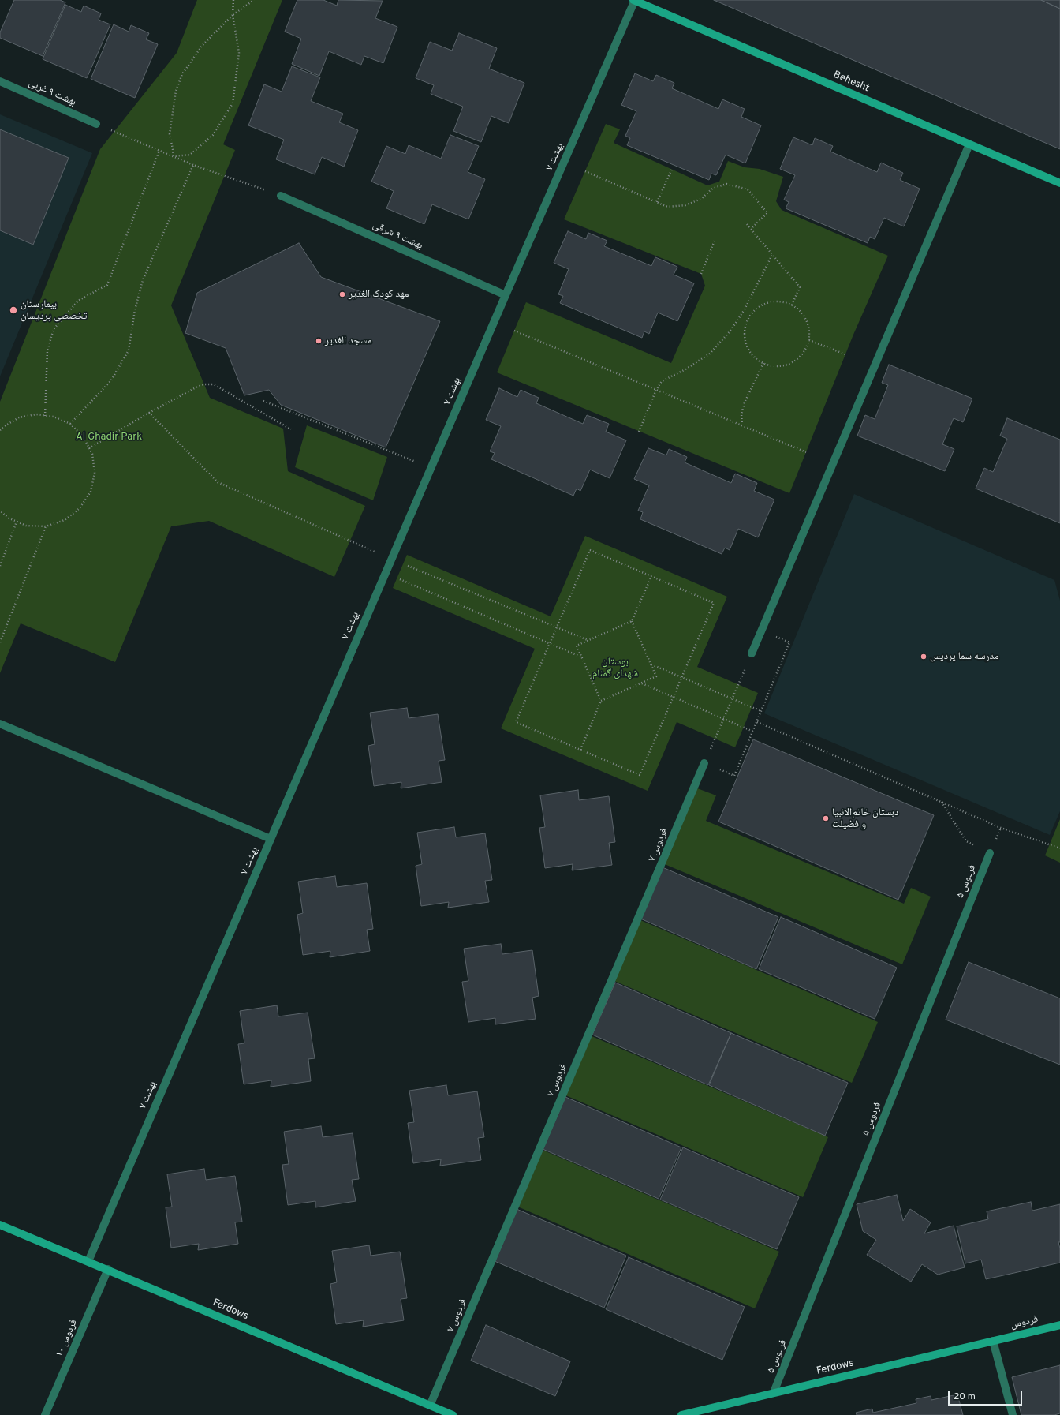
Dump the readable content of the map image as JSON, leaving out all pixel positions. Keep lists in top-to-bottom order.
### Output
{
  "streets": {
    "street": [
      "Behesht",
      "بهشت ۹ غربی",
      "بهشت ۷",
      "بهشت ۹ شرقی",
      "فردوس ۷",
      "فردوس ۵",
      "Ferdows",
      "فردوس",
      "فردوس ۱۰"
    ]
  },
  "crossings": [
    ["Behesht", "بهشت ۷"],
    ["بهشت ۷", "بهشت ۹ شرقی"],
    ["بهشت ۷", "Ferdows"],
    ["فردوس ۷", "Ferdows"],
    ["فردوس ۵", "Ferdows"],
    ["Ferdows", "فردوس"],
    ["Ferdows", "فردوس ۱۰"]
  ],
  "parks": ["Al Ghadir Park", "بوستان شهدای گمنام"],
  "places": [
    "مهد کودک الغدیر",
    "بیمارستان تخصصی پردیسان",
    "مسجد الغدیر",
    "مدرسه سما پردیس",
    "دبستان خاتم‌الانبیا و فضیلت"
  ],
  "scale_bar": "20 m"
}
